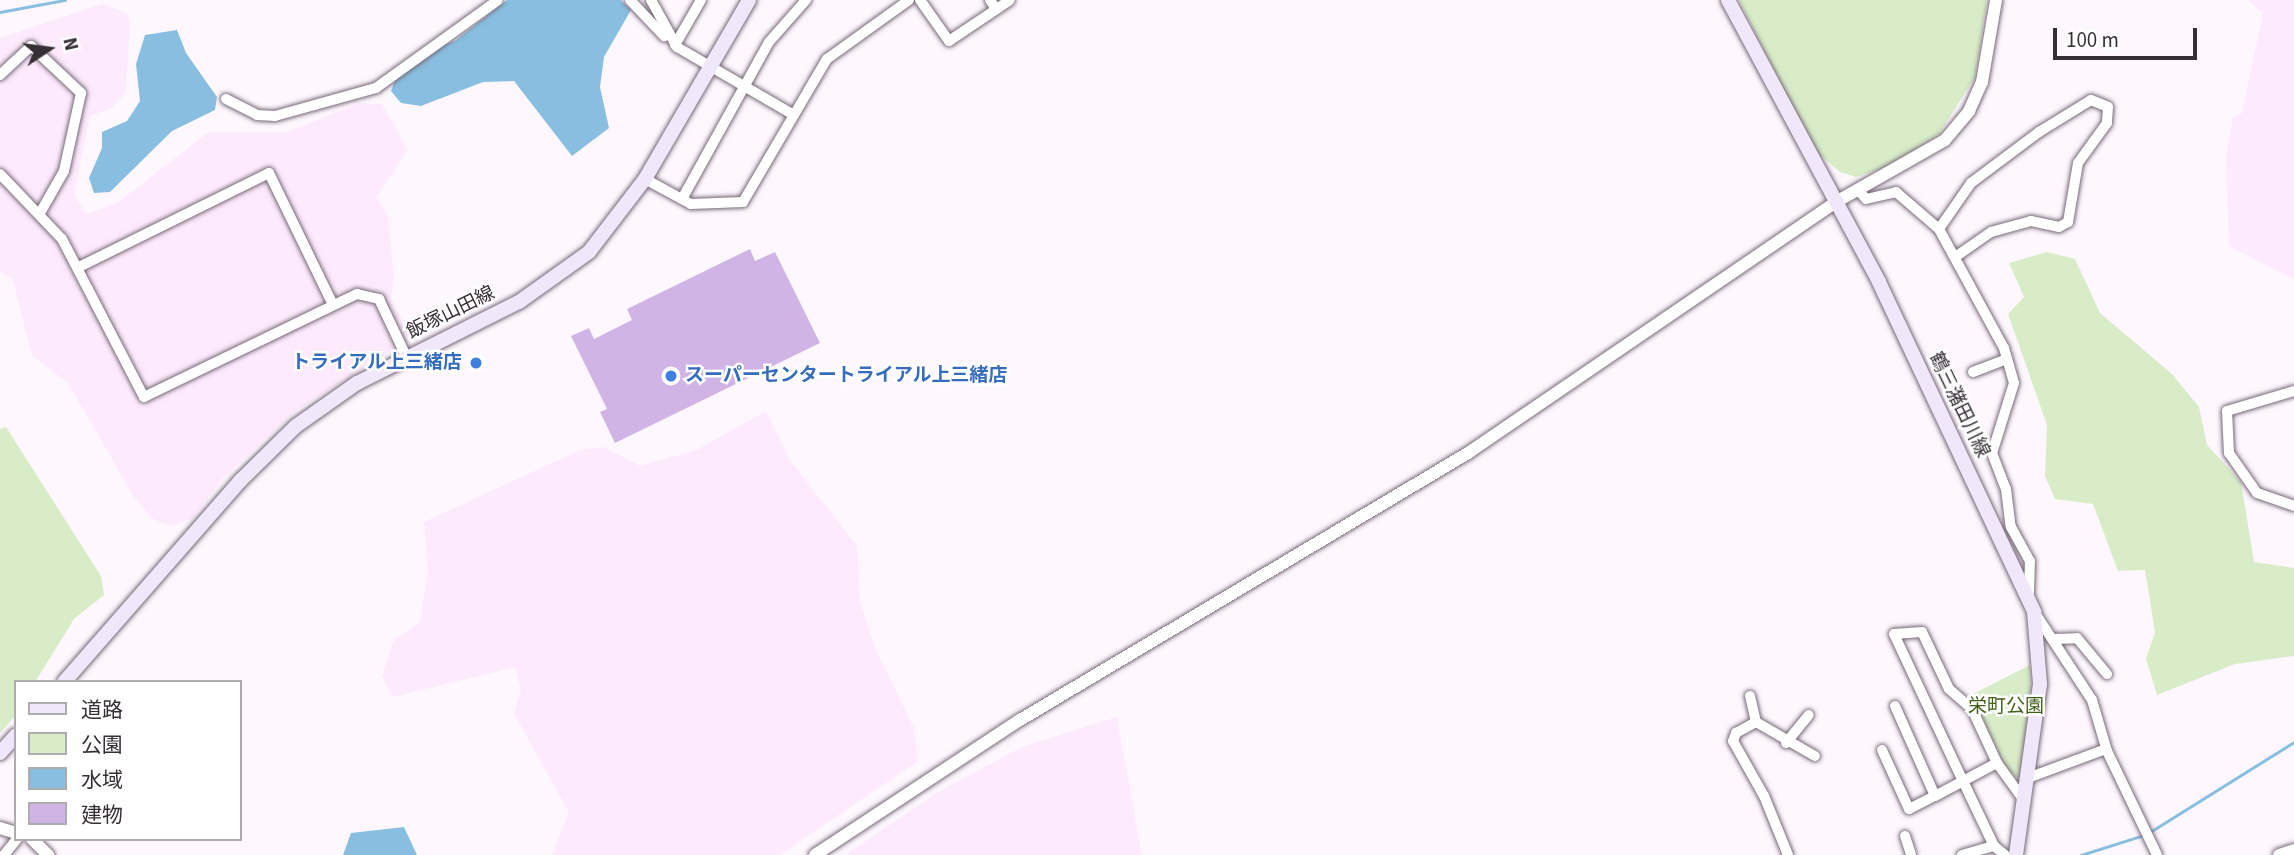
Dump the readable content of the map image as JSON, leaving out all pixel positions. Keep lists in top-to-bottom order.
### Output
{
  "streets": {
    "main road": ["飯塚山田線", "鶴三潴田川線"]
  },
  "parks": ["栄町公園"],
  "places": ["トライアル上三緒店", "スーパーセンタートライアル上三緒店"],
  "legend": [
    "道路",
    "公園",
    "水域",
    "建物"
  ],
  "scale_bar": "100 m",
  "north": "right"
}
